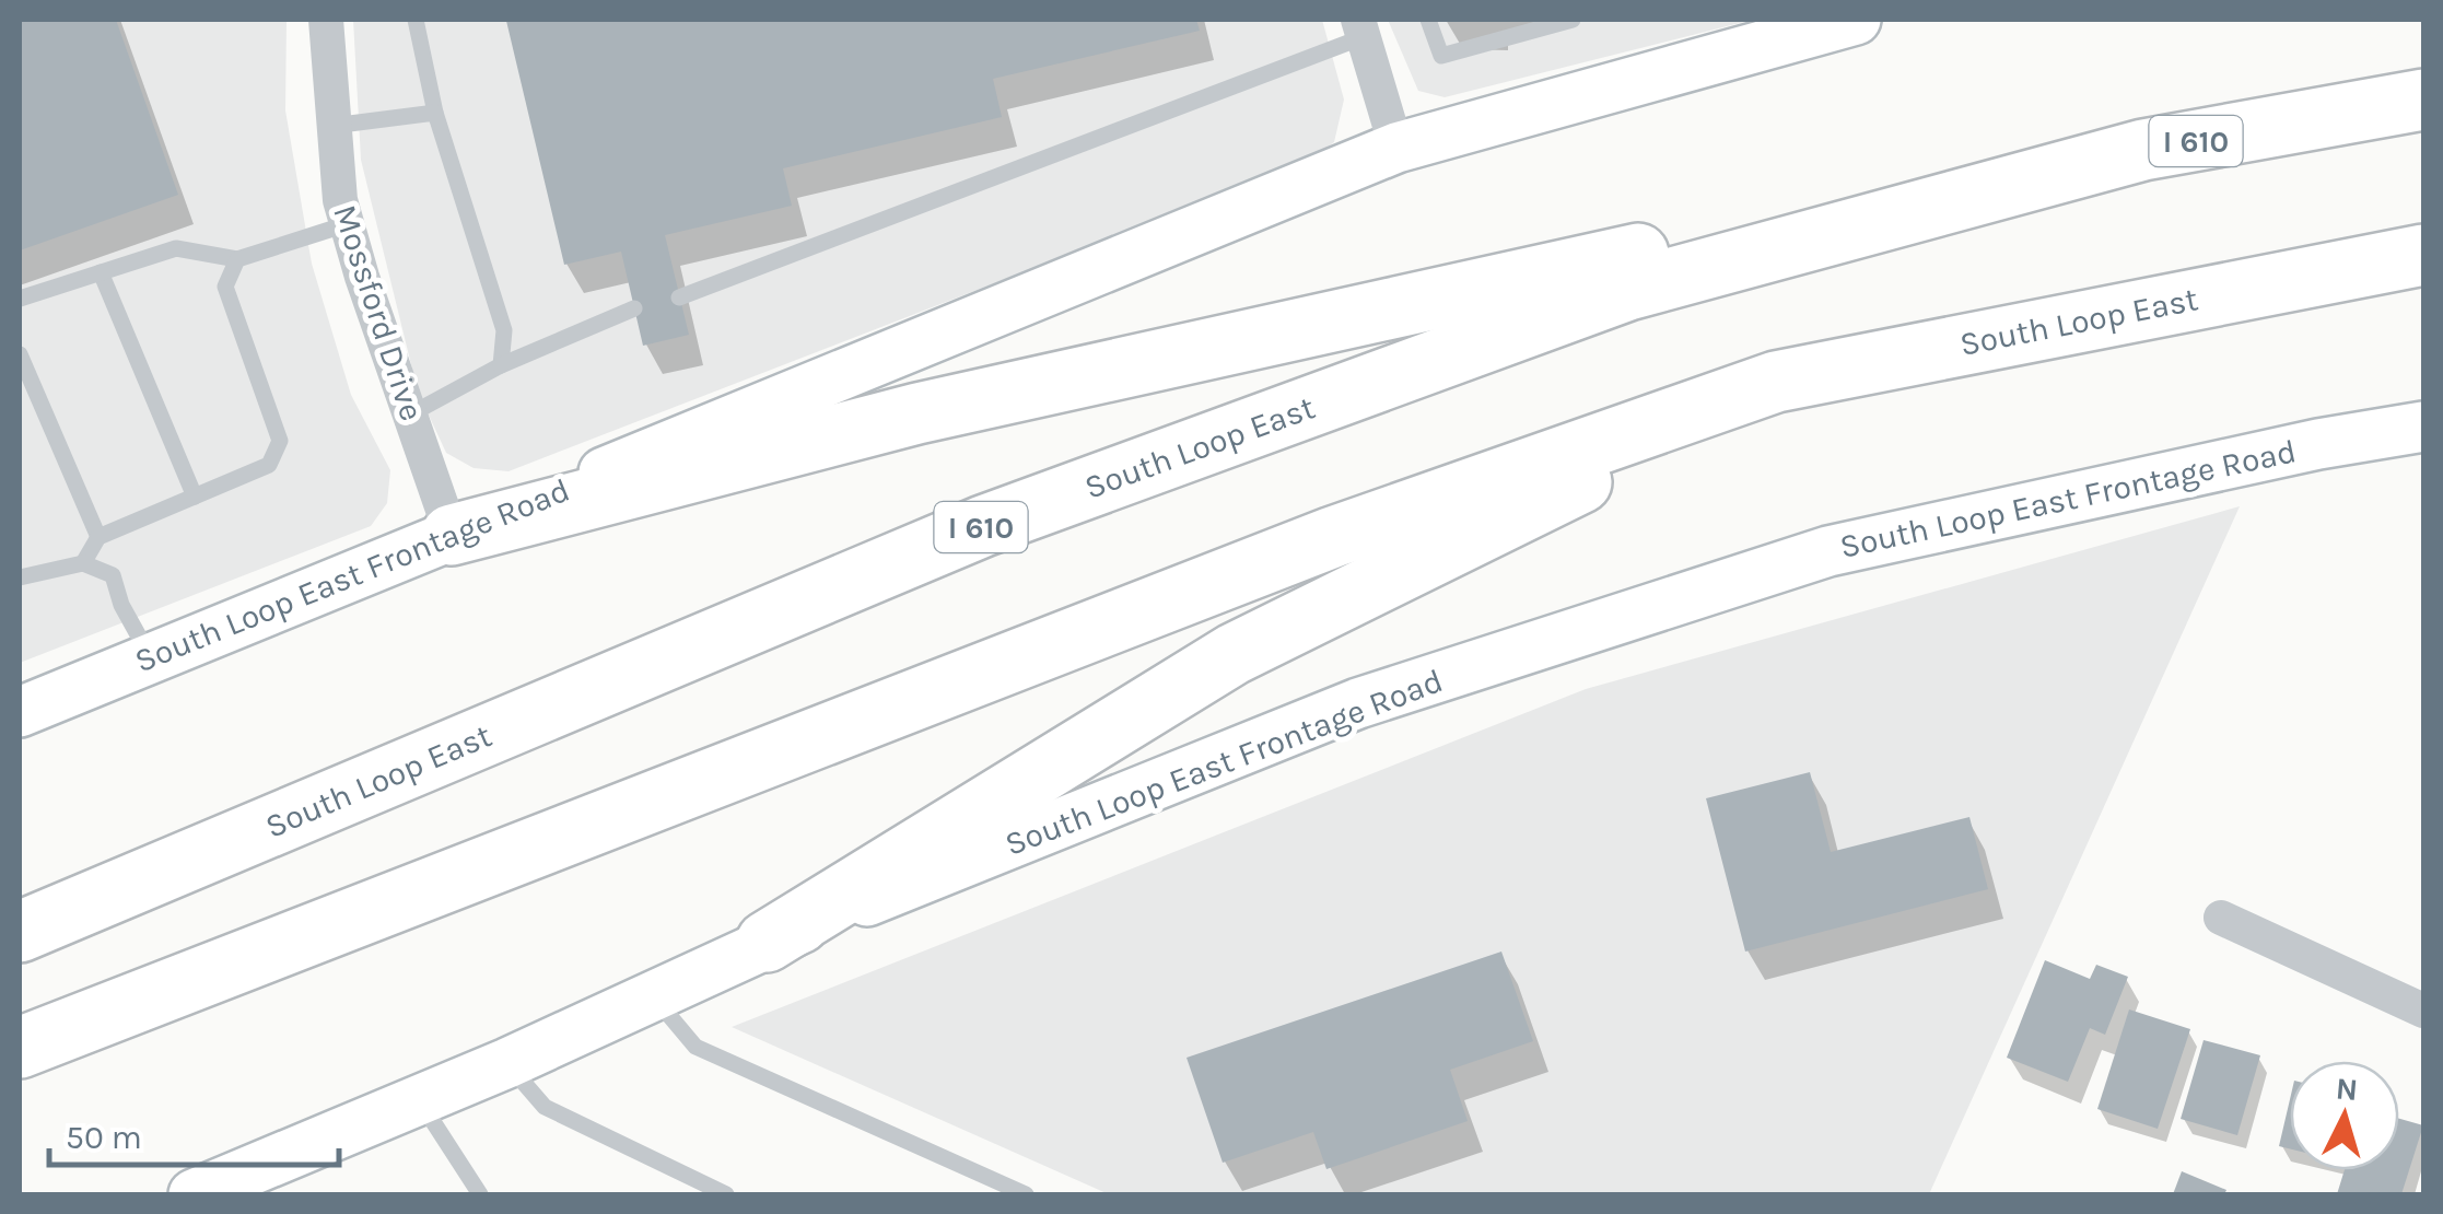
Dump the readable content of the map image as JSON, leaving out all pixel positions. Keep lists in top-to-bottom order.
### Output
{
  "streets": {
    "highway": ["I 610", "South Loop East"],
    "main road": ["South Loop East Frontage Road"],
    "street": ["Mossford Drive"]
  },
  "crossings": [
    ["Mossford Drive", "South Loop East Frontage Road"]
  ],
  "scale_bar": "50 m",
  "north": "top"
}
